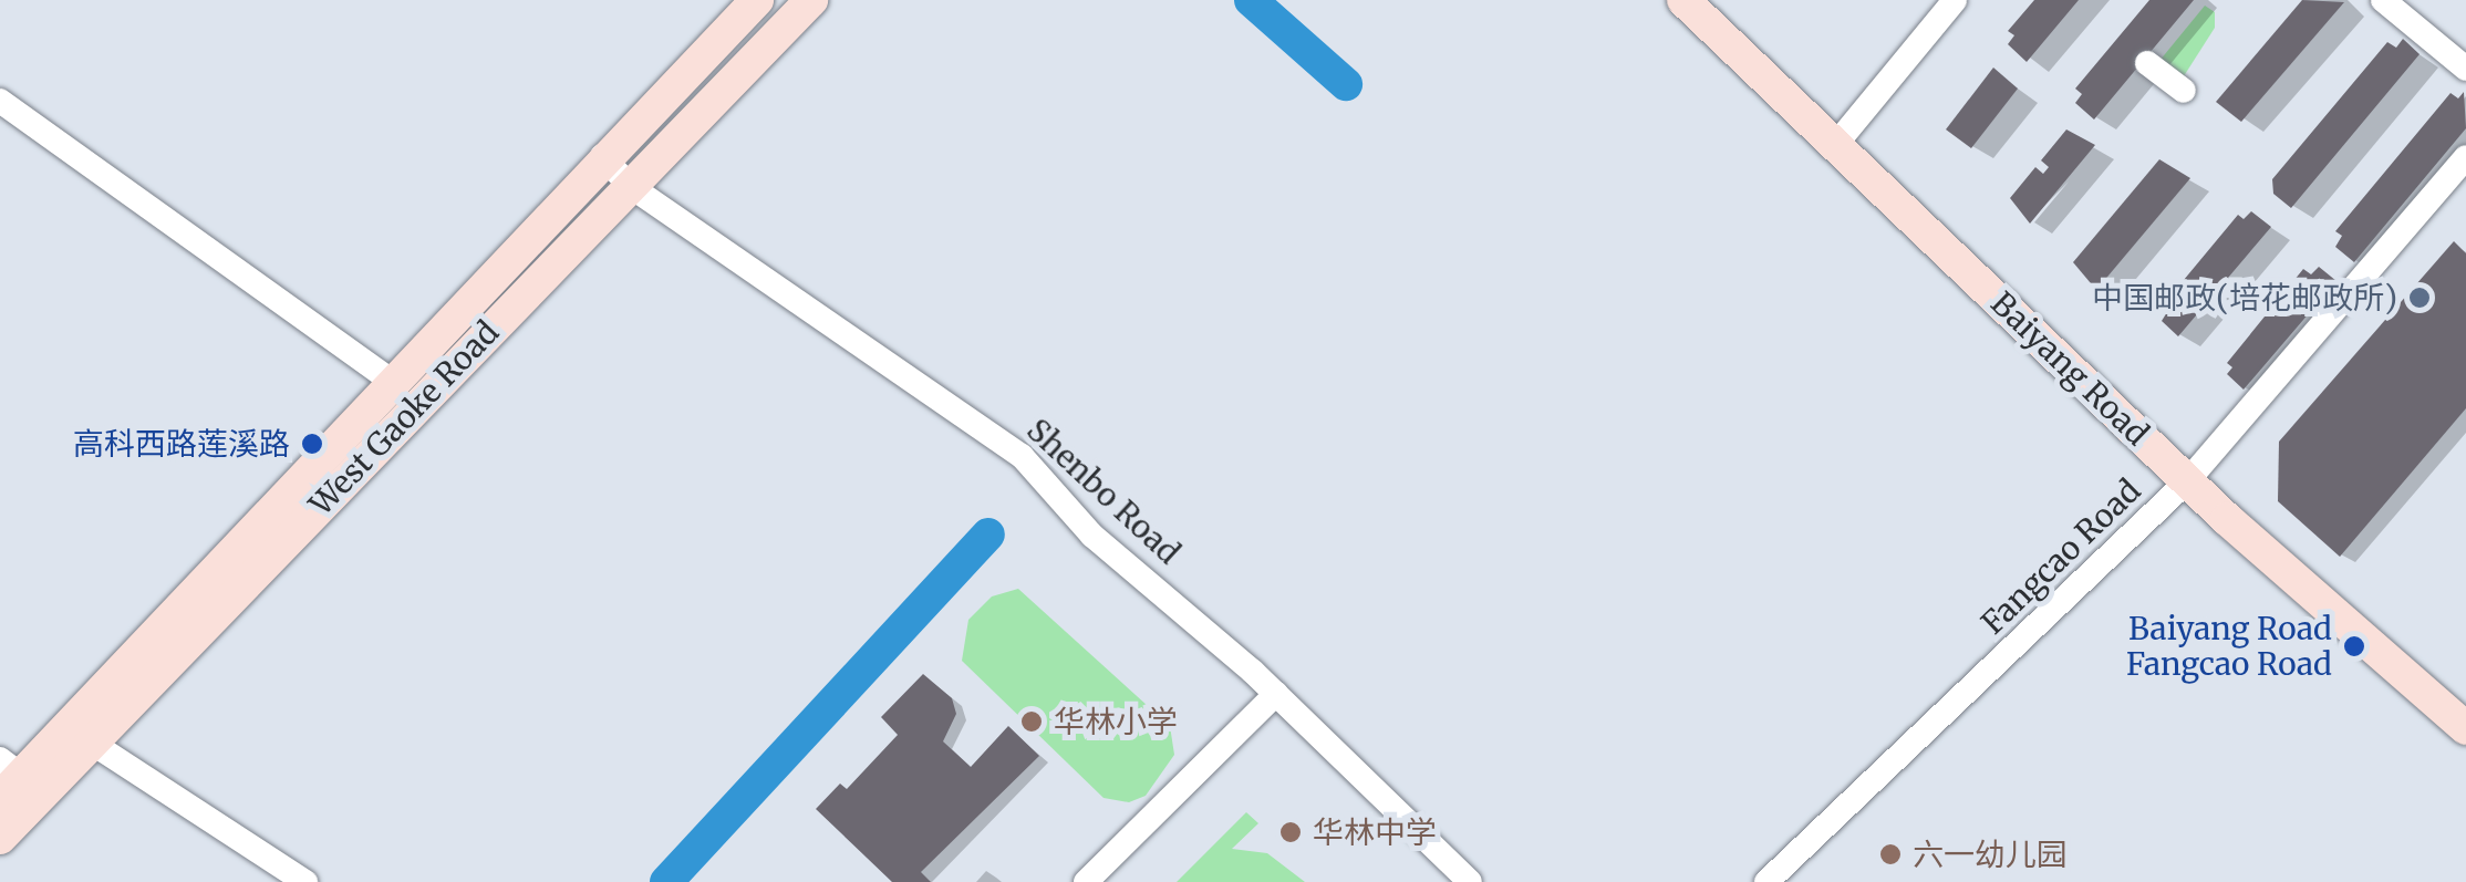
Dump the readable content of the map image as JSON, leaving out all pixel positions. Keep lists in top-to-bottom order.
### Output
{
  "streets": {
    "main road": ["Baiyang Road", "West Gaoke Road"],
    "street": ["Shenbo Road", "Fangcao Road"]
  },
  "crossings": [
    ["Baiyang Road", "Fangcao Road"],
    ["West Gaoke Road", "Shenbo Road"]
  ],
  "places": [
    "中国邮政(培花邮政所)",
    "高科西路莲溪路",
    "Baiyang Road Fangcao Road",
    "华林小学",
    "华林中学",
    "六一幼儿园"
  ]
}
